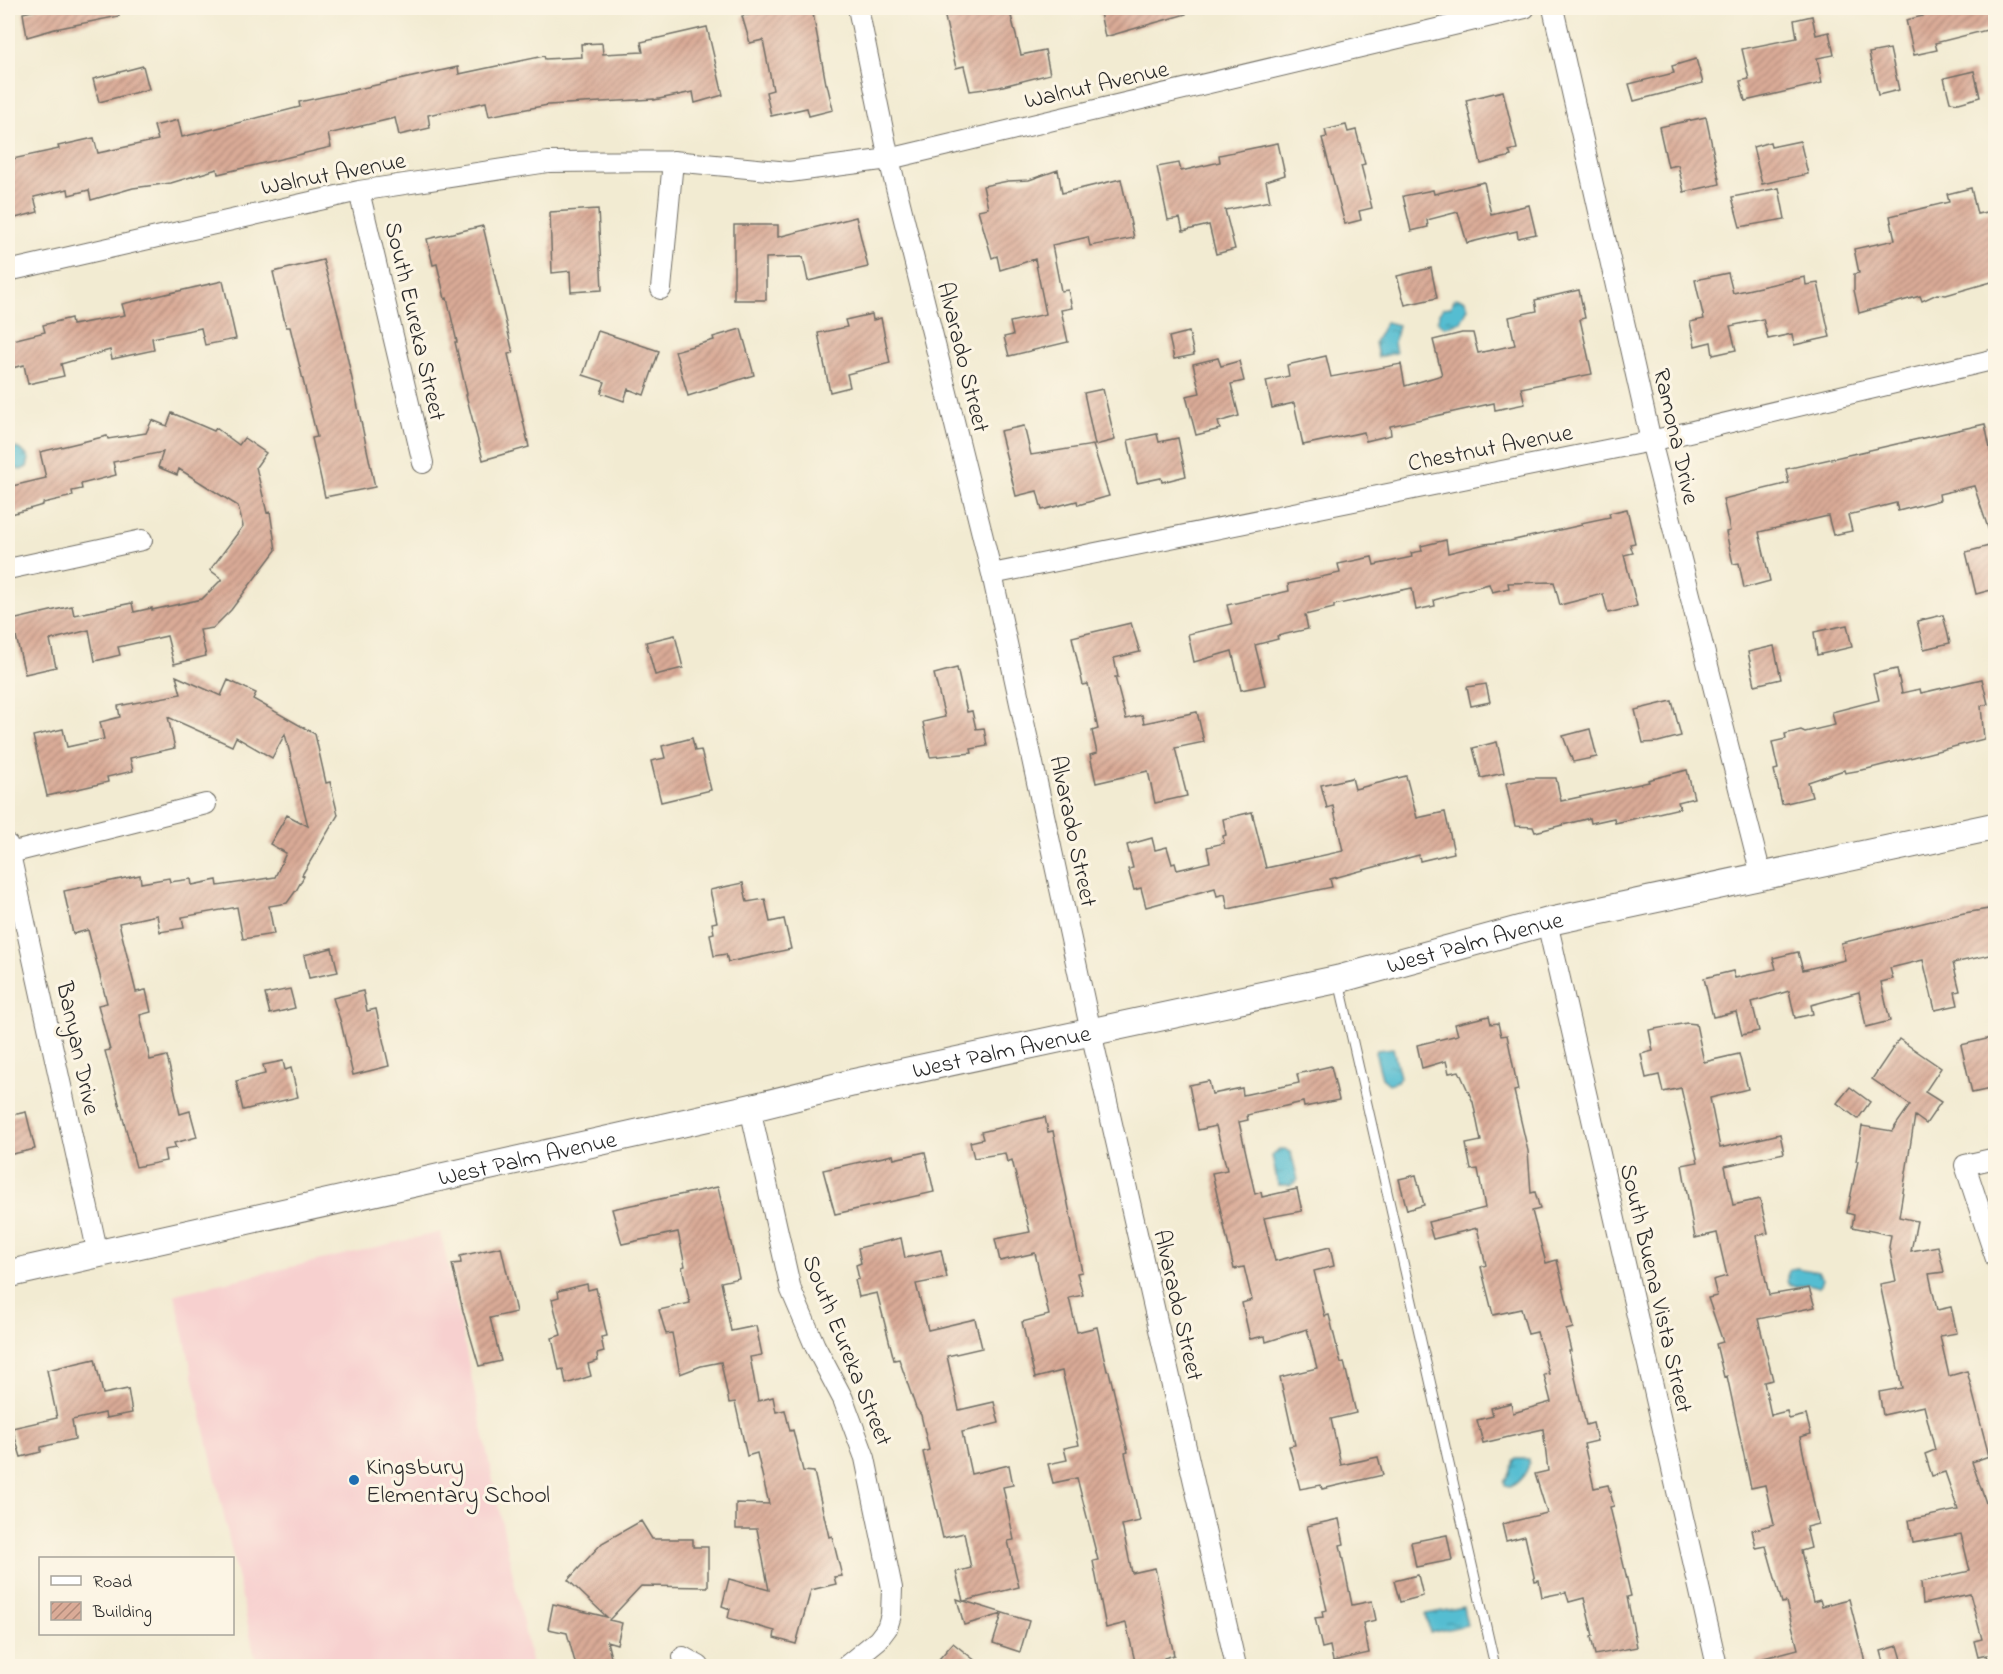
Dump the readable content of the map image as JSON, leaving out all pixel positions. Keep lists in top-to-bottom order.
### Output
{
  "streets": {
    "street": [
      "Walnut Avenue",
      "South Eureka Street",
      "Alvarado Street",
      "Ramona Drive",
      "Chestnut Avenue",
      "West Palm Avenue",
      "Banyan Drive",
      "South Buena Vista Street"
    ]
  },
  "crossings": [
    ["Walnut Avenue", "South Eureka Street"],
    ["Walnut Avenue", "Alvarado Street"],
    ["South Eureka Street", "West Palm Avenue"],
    ["Alvarado Street", "Chestnut Avenue"],
    ["Alvarado Street", "West Palm Avenue"],
    ["Ramona Drive", "Chestnut Avenue"],
    ["Ramona Drive", "West Palm Avenue"],
    ["West Palm Avenue", "Banyan Drive"],
    ["West Palm Avenue", "South Buena Vista Street"]
  ],
  "places": ["Kingsbury Elementary School"],
  "legend": ["Road", "Building"]
}
